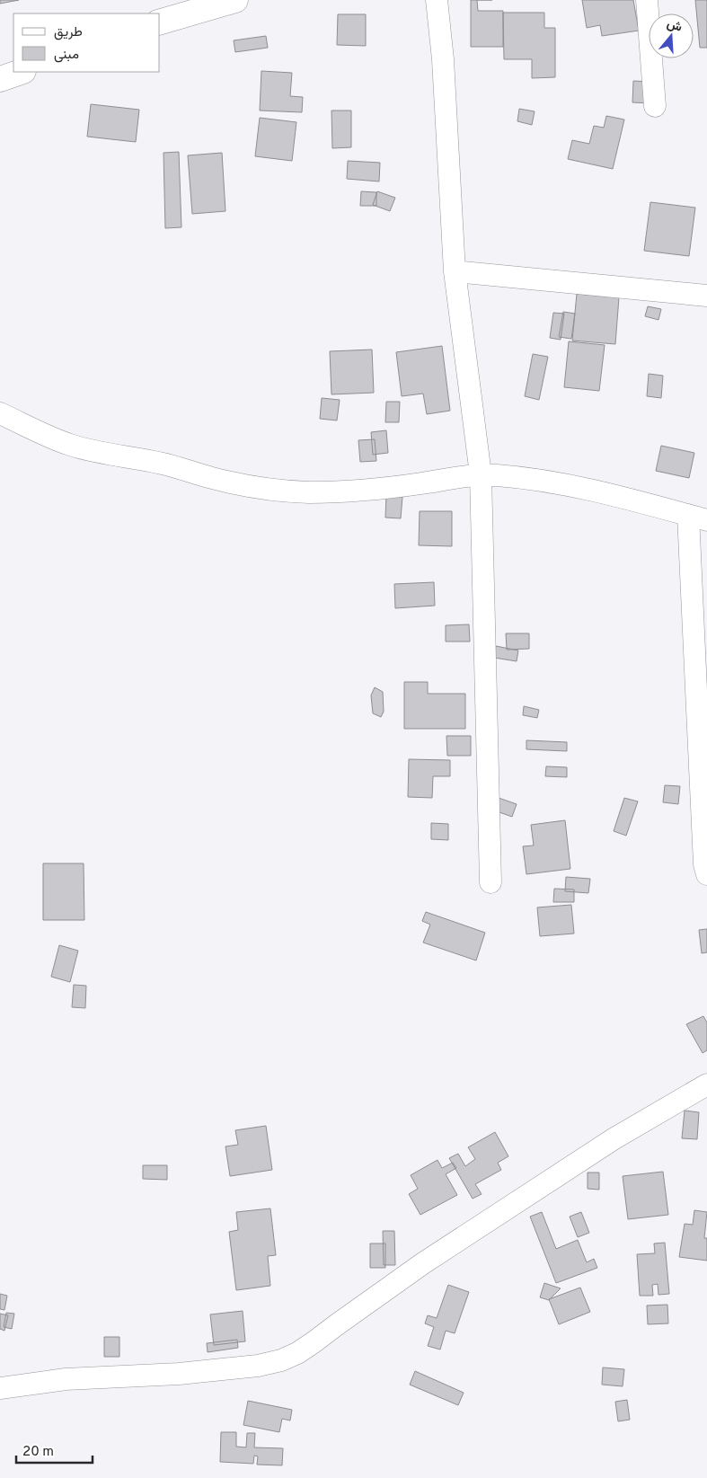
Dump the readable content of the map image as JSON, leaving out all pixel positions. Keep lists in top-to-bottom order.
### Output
{
  "legend": ["طريق", "مبنى"],
  "scale_bar": "20 m",
  "north": "top"
}
